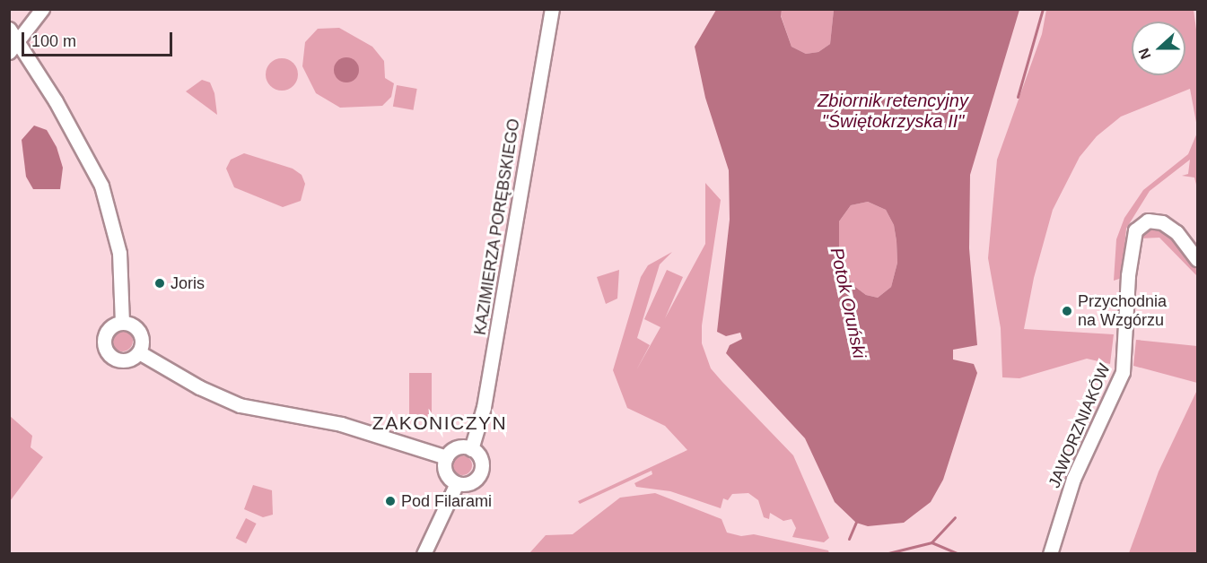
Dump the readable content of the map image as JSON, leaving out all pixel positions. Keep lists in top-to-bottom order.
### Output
{
  "streets": {
    "street": ["KAZIMIERZA PORĘBSKIEGO", "JAWORZNIAKÓW"]
  },
  "districts": ["ZAKONICZYN"],
  "water": ["Zbiornik retencyjny \"Świętokrzyska II\"", "Potok Oruński"],
  "places": ["Joris", "Przychodnia na Wzgórzu", "Pod Filarami"],
  "scale_bar": "100 m",
  "north": "left"
}
